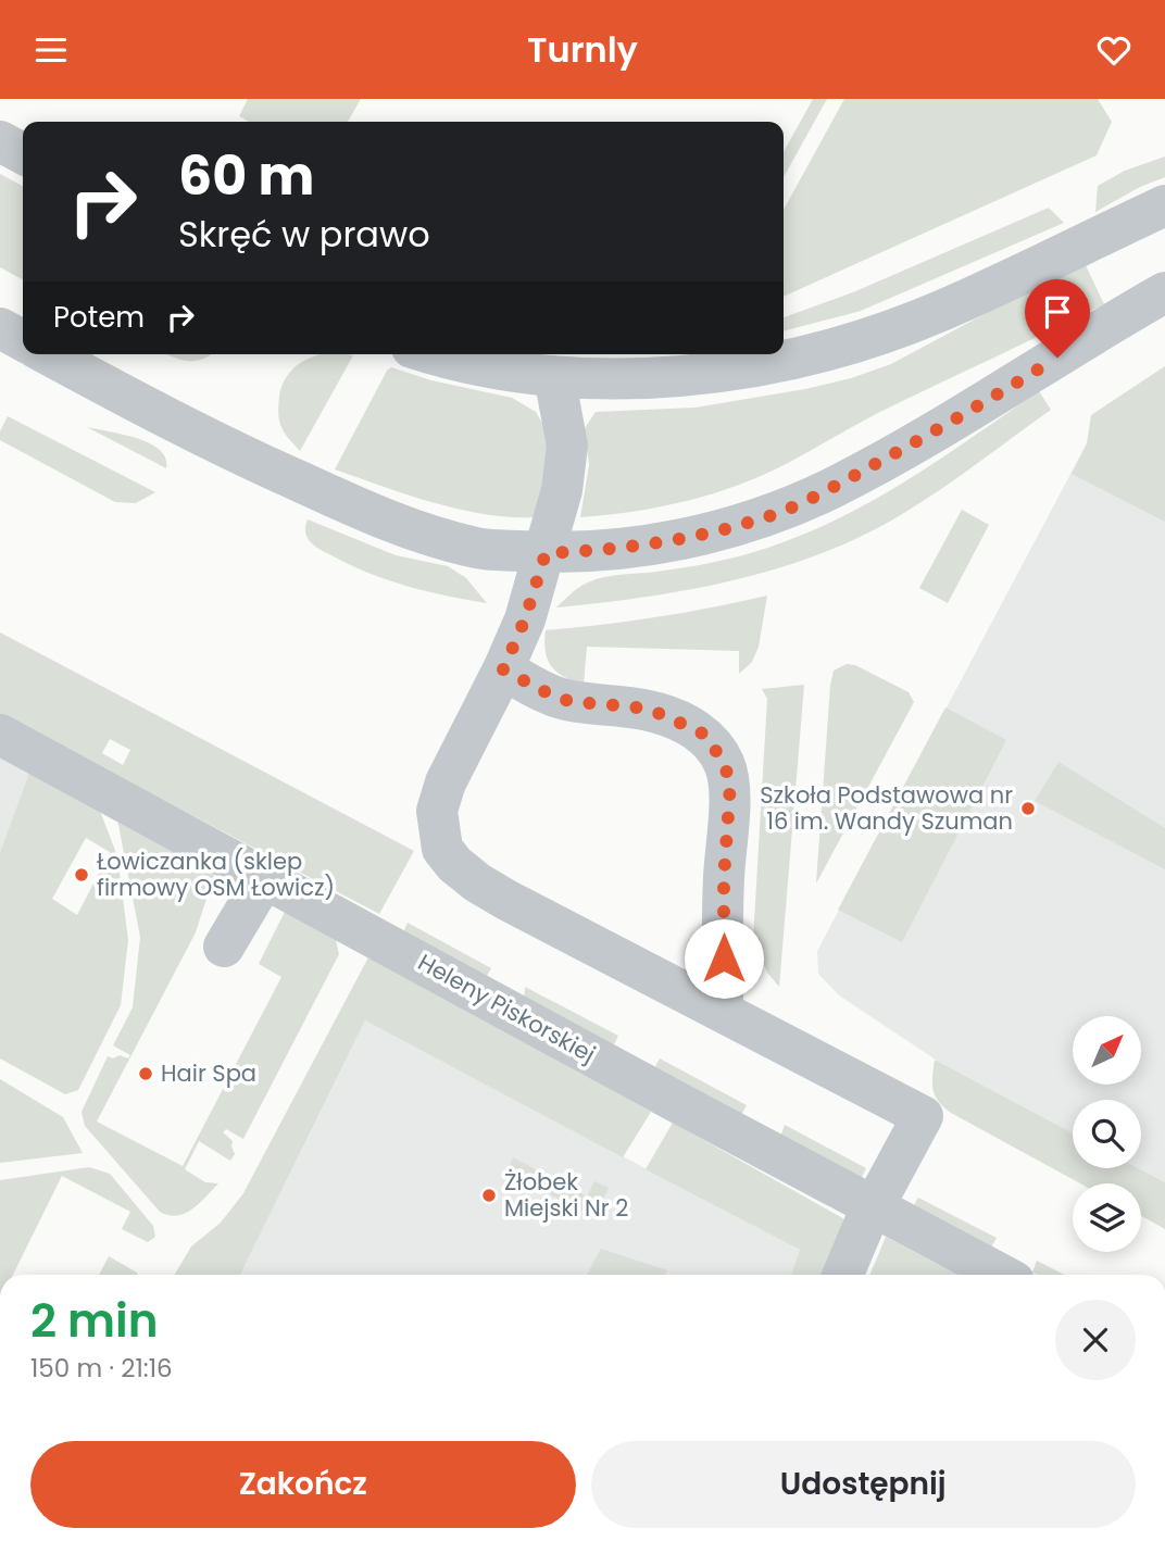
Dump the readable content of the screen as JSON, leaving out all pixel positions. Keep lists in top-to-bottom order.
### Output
{
  "streets": {
    "street": ["Heleny Piskorskiej"]
  },
  "places": [
    "Szkoła Podstawowa nr 16 im. Wandy Szuman",
    "Łowiczanka (sklep firmowy OSM Łowicz)",
    "Hair Spa",
    "Żłobek Miejski Nr 2"
  ],
  "north": "top right",
  "page": {
    "header": "Turnly",
    "turn": ["60 m", "Skręć w prawo"],
    "then": "Potem",
    "heading": ["2 min", "150 m · 21:16"],
    "buttons": ["Zakończ", "Udostępnij"]
  }
}
